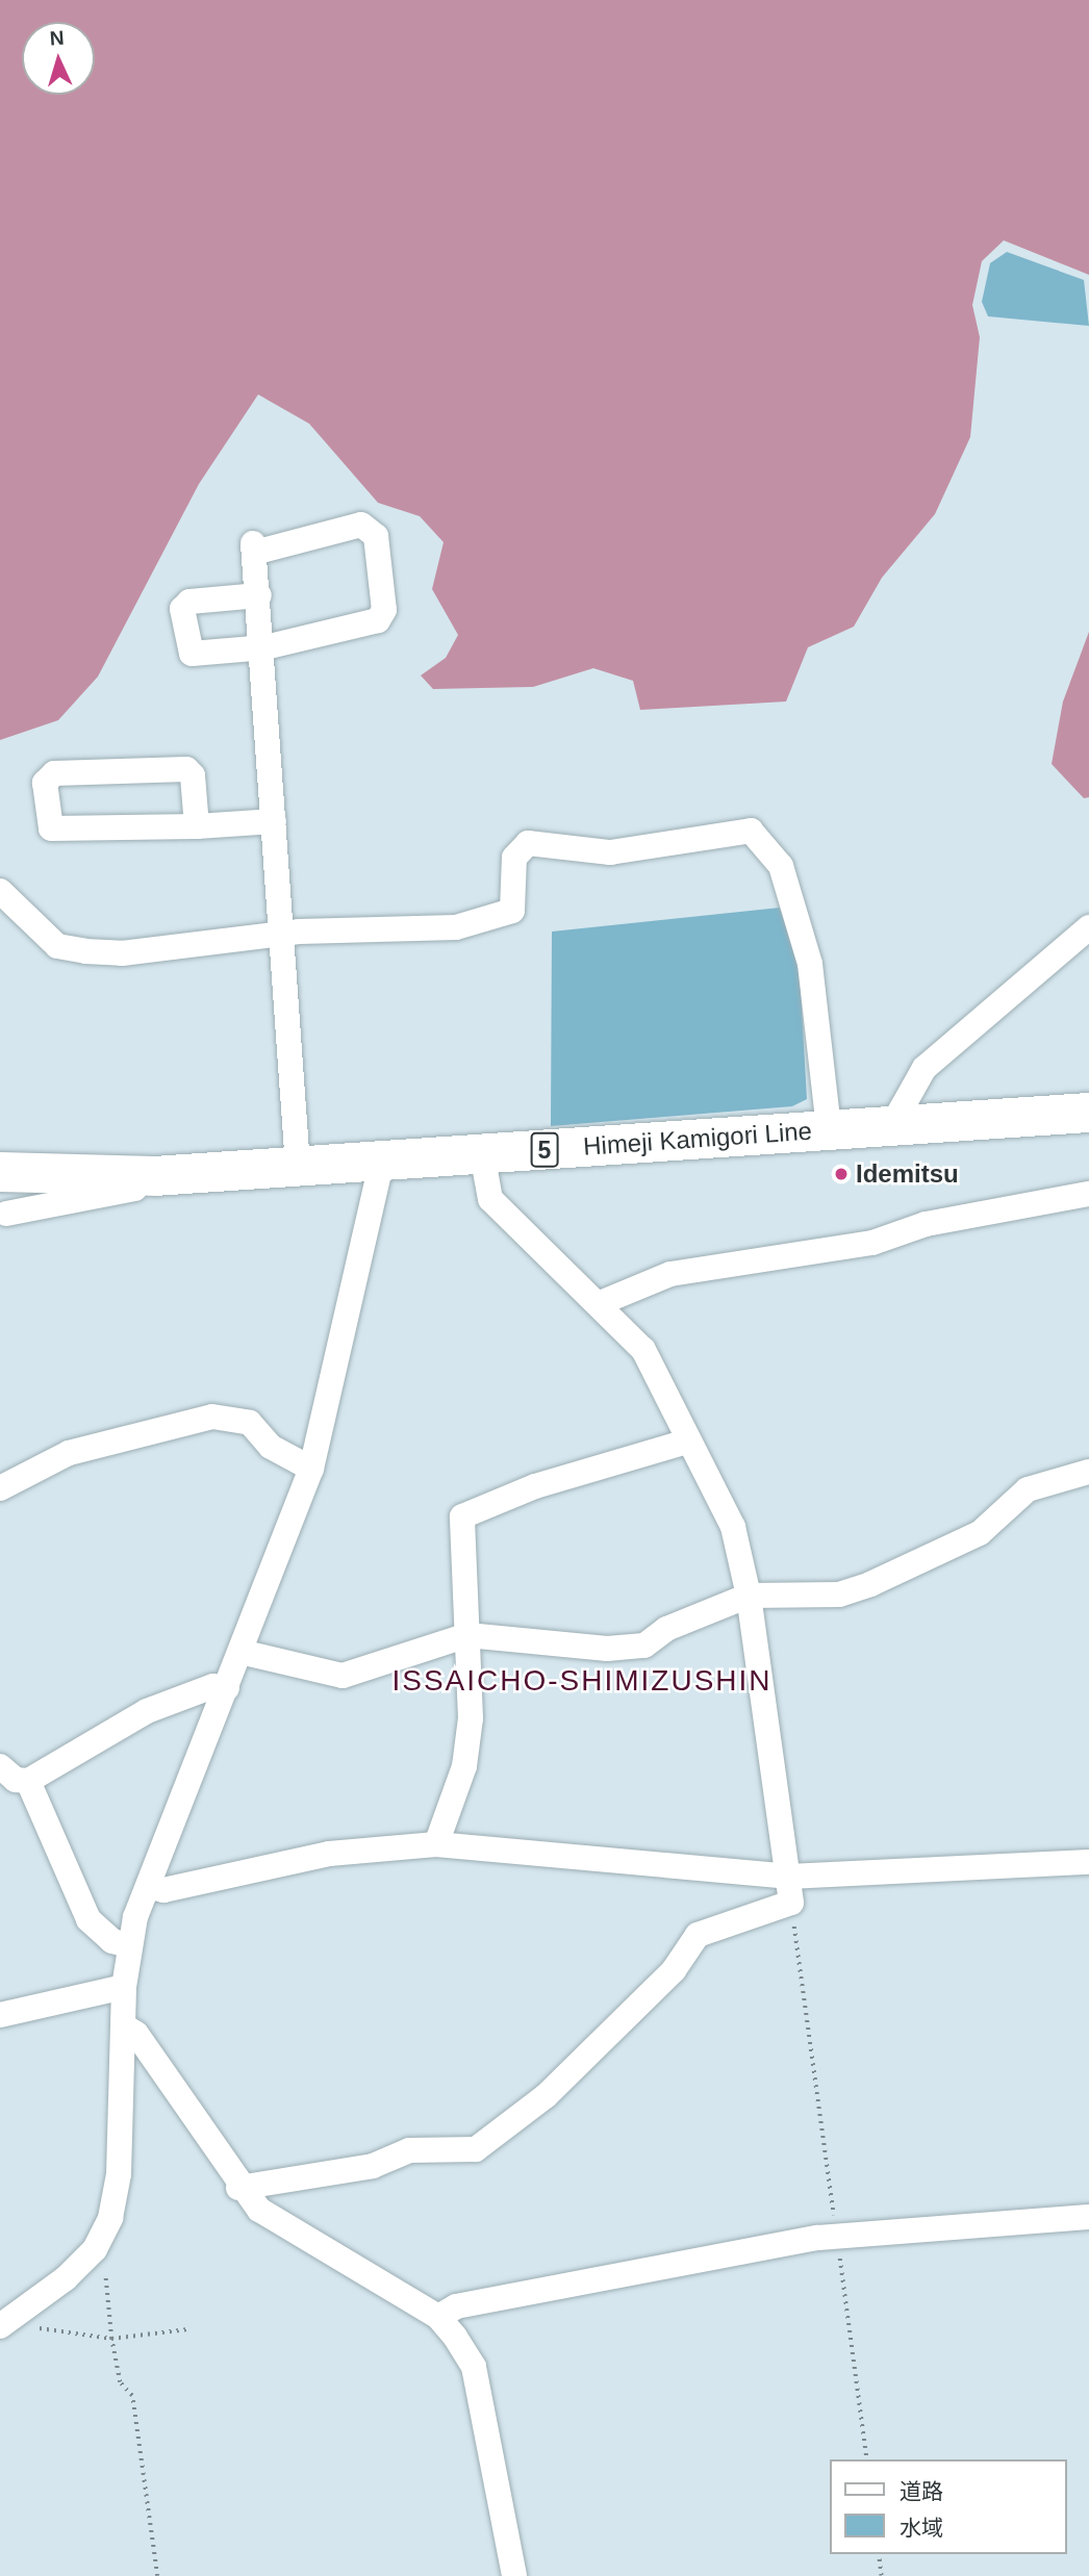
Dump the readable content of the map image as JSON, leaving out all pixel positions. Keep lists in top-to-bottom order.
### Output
{
  "streets": {
    "main road": ["Himeji Kamigori Line", "5"]
  },
  "districts": ["ISSAICHO-SHIMIZUSHIN"],
  "places": ["Idemitsu"],
  "legend": ["道路", "水域"],
  "north": "top"
}
